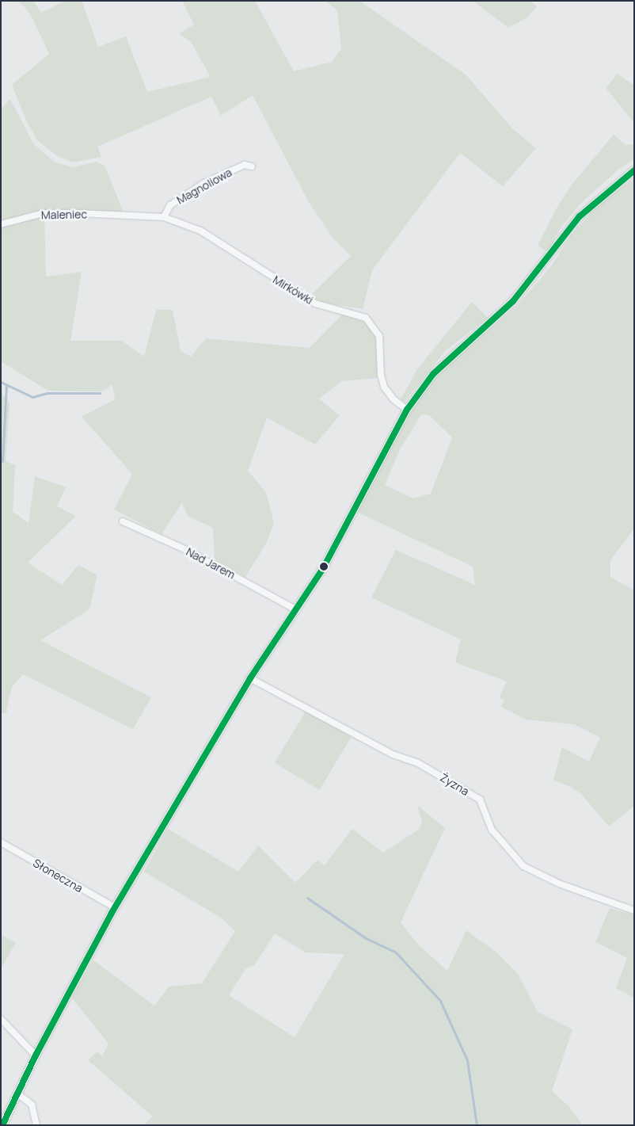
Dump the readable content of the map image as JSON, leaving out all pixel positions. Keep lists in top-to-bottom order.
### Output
{
  "streets": {
    "street": [
      "Magnoliowa",
      "Maleniec",
      "Mirkówki",
      "Nad Jarem",
      "Żyzna",
      "Słoneczna"
    ]
  },
  "crossings": [
    ["Magnoliowa", "Mirkówki"],
    ["Maleniec", "Mirkówki"]
  ]
}
